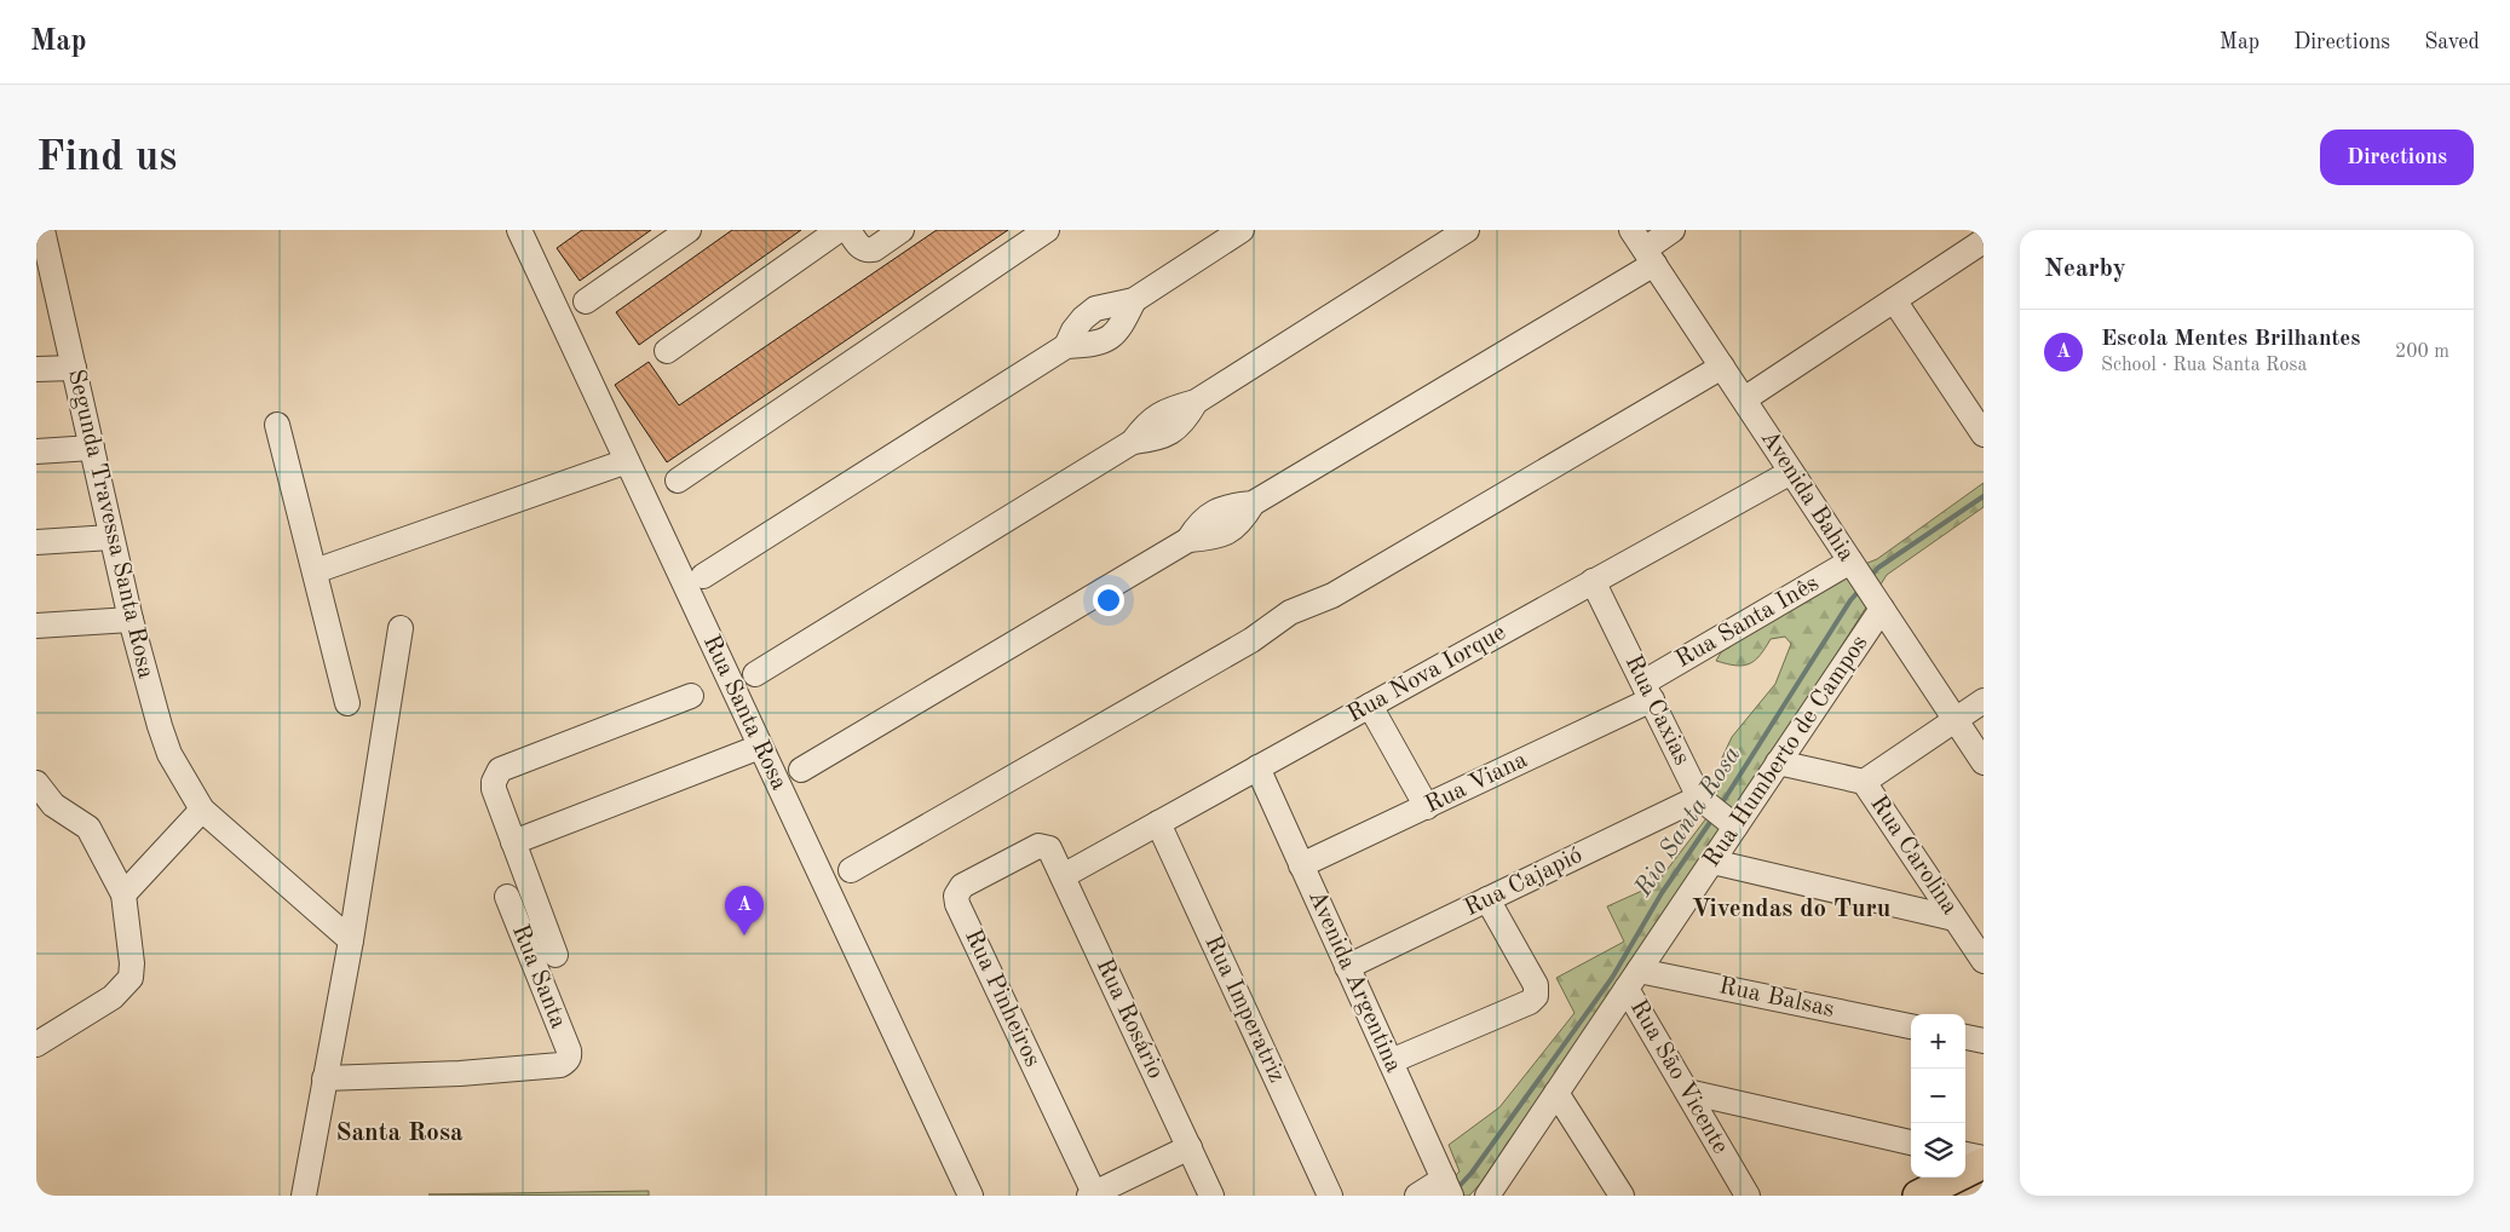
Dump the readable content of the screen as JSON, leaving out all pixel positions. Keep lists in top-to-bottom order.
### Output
{
  "streets": {
    "street": [
      "Avenida Bahia",
      "Segunda Travessa Santa Rosa",
      "Rua Santa Inês",
      "Rua Nova Iorque",
      "Rua Caxias",
      "Rua Santa Rosa",
      "Rua Humberto de Campos",
      "Rua Viana",
      "Rua Carolina",
      "Rua Cajapió",
      "Rua Santa",
      "Avenida Argentina",
      "Rua Pinheiros",
      "Rua Balsas",
      "Rua Imperatriz",
      "Rua Rosário",
      "Rua São Vicente"
    ]
  },
  "crossings": [
    ["Avenida Bahia", "Rua Santa Inês"],
    ["Avenida Bahia", "Rua Nova Iorque"],
    ["Avenida Bahia", "Rua Humberto de Campos"],
    ["Rua Santa Inês", "Rua Caxias"],
    ["Rua Santa Inês", "Rua Viana"],
    ["Rua Nova Iorque", "Rua Caxias"],
    ["Rua Nova Iorque", "Avenida Argentina"],
    ["Rua Nova Iorque", "Rua Imperatriz"],
    ["Rua Nova Iorque", "Rua Rosário"],
    ["Rua Caxias", "Rua Humberto de Campos"],
    ["Rua Caxias", "Rua Viana"],
    ["Rua Caxias", "Rua Cajapió"],
    ["Rua Humberto de Campos", "Rua Balsas"],
    ["Rua Humberto de Campos", "Rua São Vicente"],
    ["Rua Viana", "Avenida Argentina"],
    ["Rua Cajapió", "Avenida Argentina"],
    ["Rua Pinheiros", "Rua Rosário"],
    ["Rua Balsas", "Rua São Vicente"]
  ],
  "districts": ["Vivendas do Turu", "Santa Rosa"],
  "water": ["Rio Santa Rosa"],
  "page": {
    "header": "Map",
    "nav": ["Map", "Directions", "Saved"],
    "buttons": "Directions",
    "title": "Find us",
    "heading": "Nearby",
    "list": [
      {
        "mark": "A",
        "name": "Escola Mentes Brilhantes",
        "note": "School · Rua Santa Rosa",
        "value": "200 m"
      }
    ],
    "pins": "A",
    "map_buttons": ["+", "−"]
  }
}
